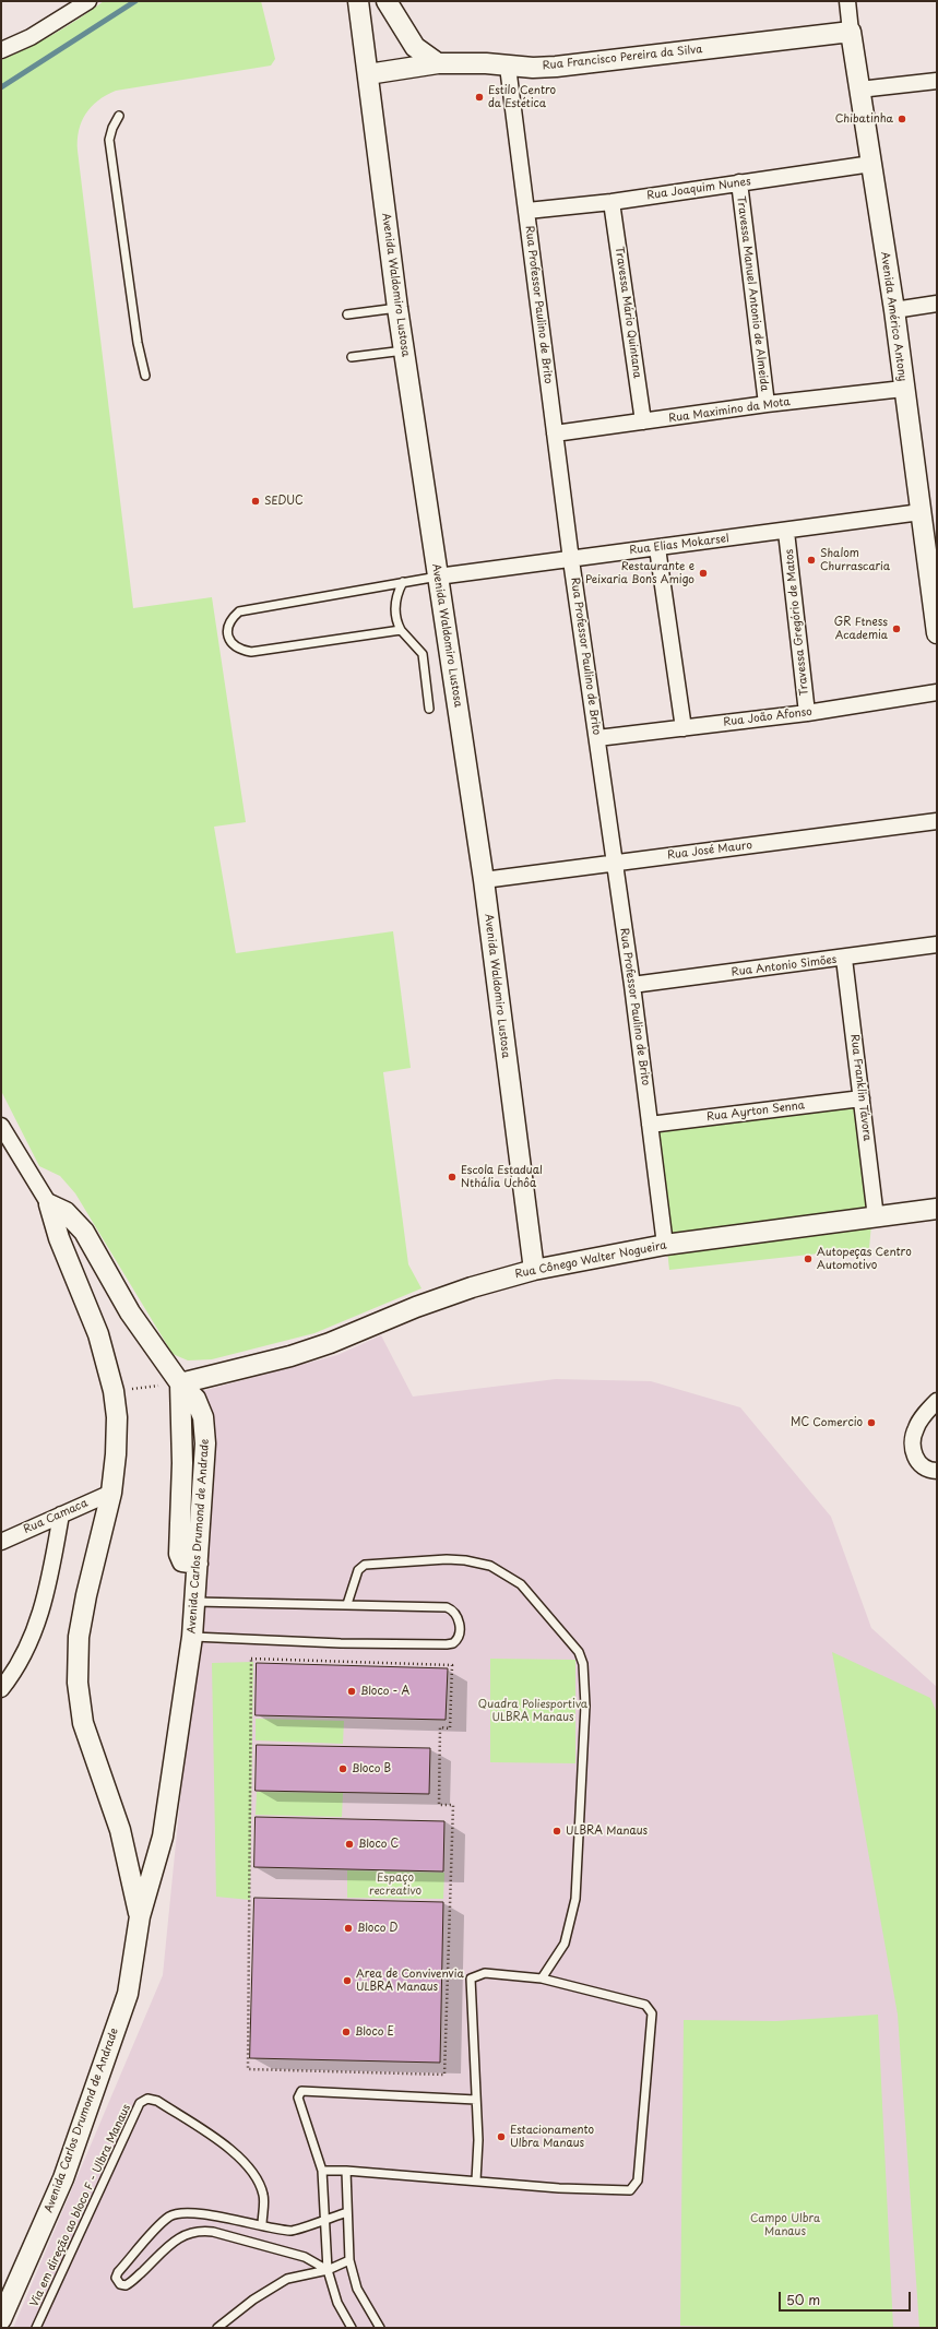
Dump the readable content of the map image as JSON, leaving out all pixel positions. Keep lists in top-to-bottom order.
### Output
{
  "streets": {
    "street": [
      "Rua Francisco Pereira da Silva",
      "Rua Joaquim Nunes",
      "Avenida Waldomiro Lustosa",
      "Travessa Manuel Antonio de Almeida",
      "Rua Professor Paulino de Brito",
      "Travessa Mário Quintana",
      "Avenida Américo Antony",
      "Rua Maximino da Mota",
      "Rua Elias Mokarsel",
      "Travessa Gregório de Matos",
      "Rua João Afonso",
      "Rua José Mauro",
      "Rua Antonio Simões",
      "Rua Franklin Távora",
      "Rua Ayrton Senna",
      "Rua Cônego Walter Nogueira",
      "Rua Camaca",
      "Avenida Carlos Drumond de Andrade"
    ],
    "lane": ["Via em direção ao bloco F - Ulbra Manaus"]
  },
  "crossings": [
    ["Rua Francisco Pereira da Silva", "Avenida Waldomiro Lustosa"],
    ["Rua Francisco Pereira da Silva", "Rua Professor Paulino de Brito"],
    ["Rua Francisco Pereira da Silva", "Avenida Américo Antony"],
    ["Rua Joaquim Nunes", "Travessa Manuel Antonio de Almeida"],
    ["Rua Joaquim Nunes", "Rua Professor Paulino de Brito"],
    ["Rua Joaquim Nunes", "Travessa Mário Quintana"],
    ["Rua Joaquim Nunes", "Avenida Américo Antony"],
    ["Avenida Waldomiro Lustosa", "Rua Elias Mokarsel"],
    ["Avenida Waldomiro Lustosa", "Rua José Mauro"],
    ["Avenida Waldomiro Lustosa", "Rua Cônego Walter Nogueira"],
    ["Travessa Manuel Antonio de Almeida", "Rua Maximino da Mota"],
    ["Rua Professor Paulino de Brito", "Rua Maximino da Mota"],
    ["Rua Professor Paulino de Brito", "Rua Elias Mokarsel"],
    ["Rua Professor Paulino de Brito", "Rua João Afonso"],
    ["Rua Professor Paulino de Brito", "Rua José Mauro"],
    ["Rua Professor Paulino de Brito", "Rua Antonio Simões"],
    ["Rua Professor Paulino de Brito", "Rua Ayrton Senna"],
    ["Rua Professor Paulino de Brito", "Rua Cônego Walter Nogueira"],
    ["Travessa Mário Quintana", "Rua Maximino da Mota"],
    ["Avenida Américo Antony", "Rua Maximino da Mota"],
    ["Avenida Américo Antony", "Rua Elias Mokarsel"],
    ["Rua Elias Mokarsel", "Travessa Gregório de Matos"],
    ["Travessa Gregório de Matos", "Rua João Afonso"],
    ["Rua Antonio Simões", "Rua Franklin Távora"],
    ["Rua Franklin Távora", "Rua Ayrton Senna"],
    ["Rua Franklin Távora", "Rua Cônego Walter Nogueira"],
    ["Rua Cônego Walter Nogueira", "Avenida Carlos Drumond de Andrade"],
    ["Rua Camaca", "Avenida Carlos Drumond de Andrade"]
  ],
  "parks": ["Quadra Poliesportiva ULBRA Manaus", "Espaço recreativo", "Campo Ulbra Manaus"],
  "places": [
    "Estilo Centro da Estética",
    "Chibatinha",
    "SEDUC",
    "Shalom Churrascaria",
    "Restaurante e Peixaria Bons Amigo",
    "GR Ftness Academia",
    "Escola Estadual Nthália Uchôa",
    "Autopeças Centro Automotivo",
    "MC Comercio",
    "Bloco - A",
    "Bloco B",
    "ULBRA Manaus",
    "Bloco C",
    "Bloco D",
    "Area de Convivenvia ULBRA Manaus",
    "Bloco E",
    "Estacionamento Ulbra Manaus"
  ],
  "scale_bar": "50 m"
}
